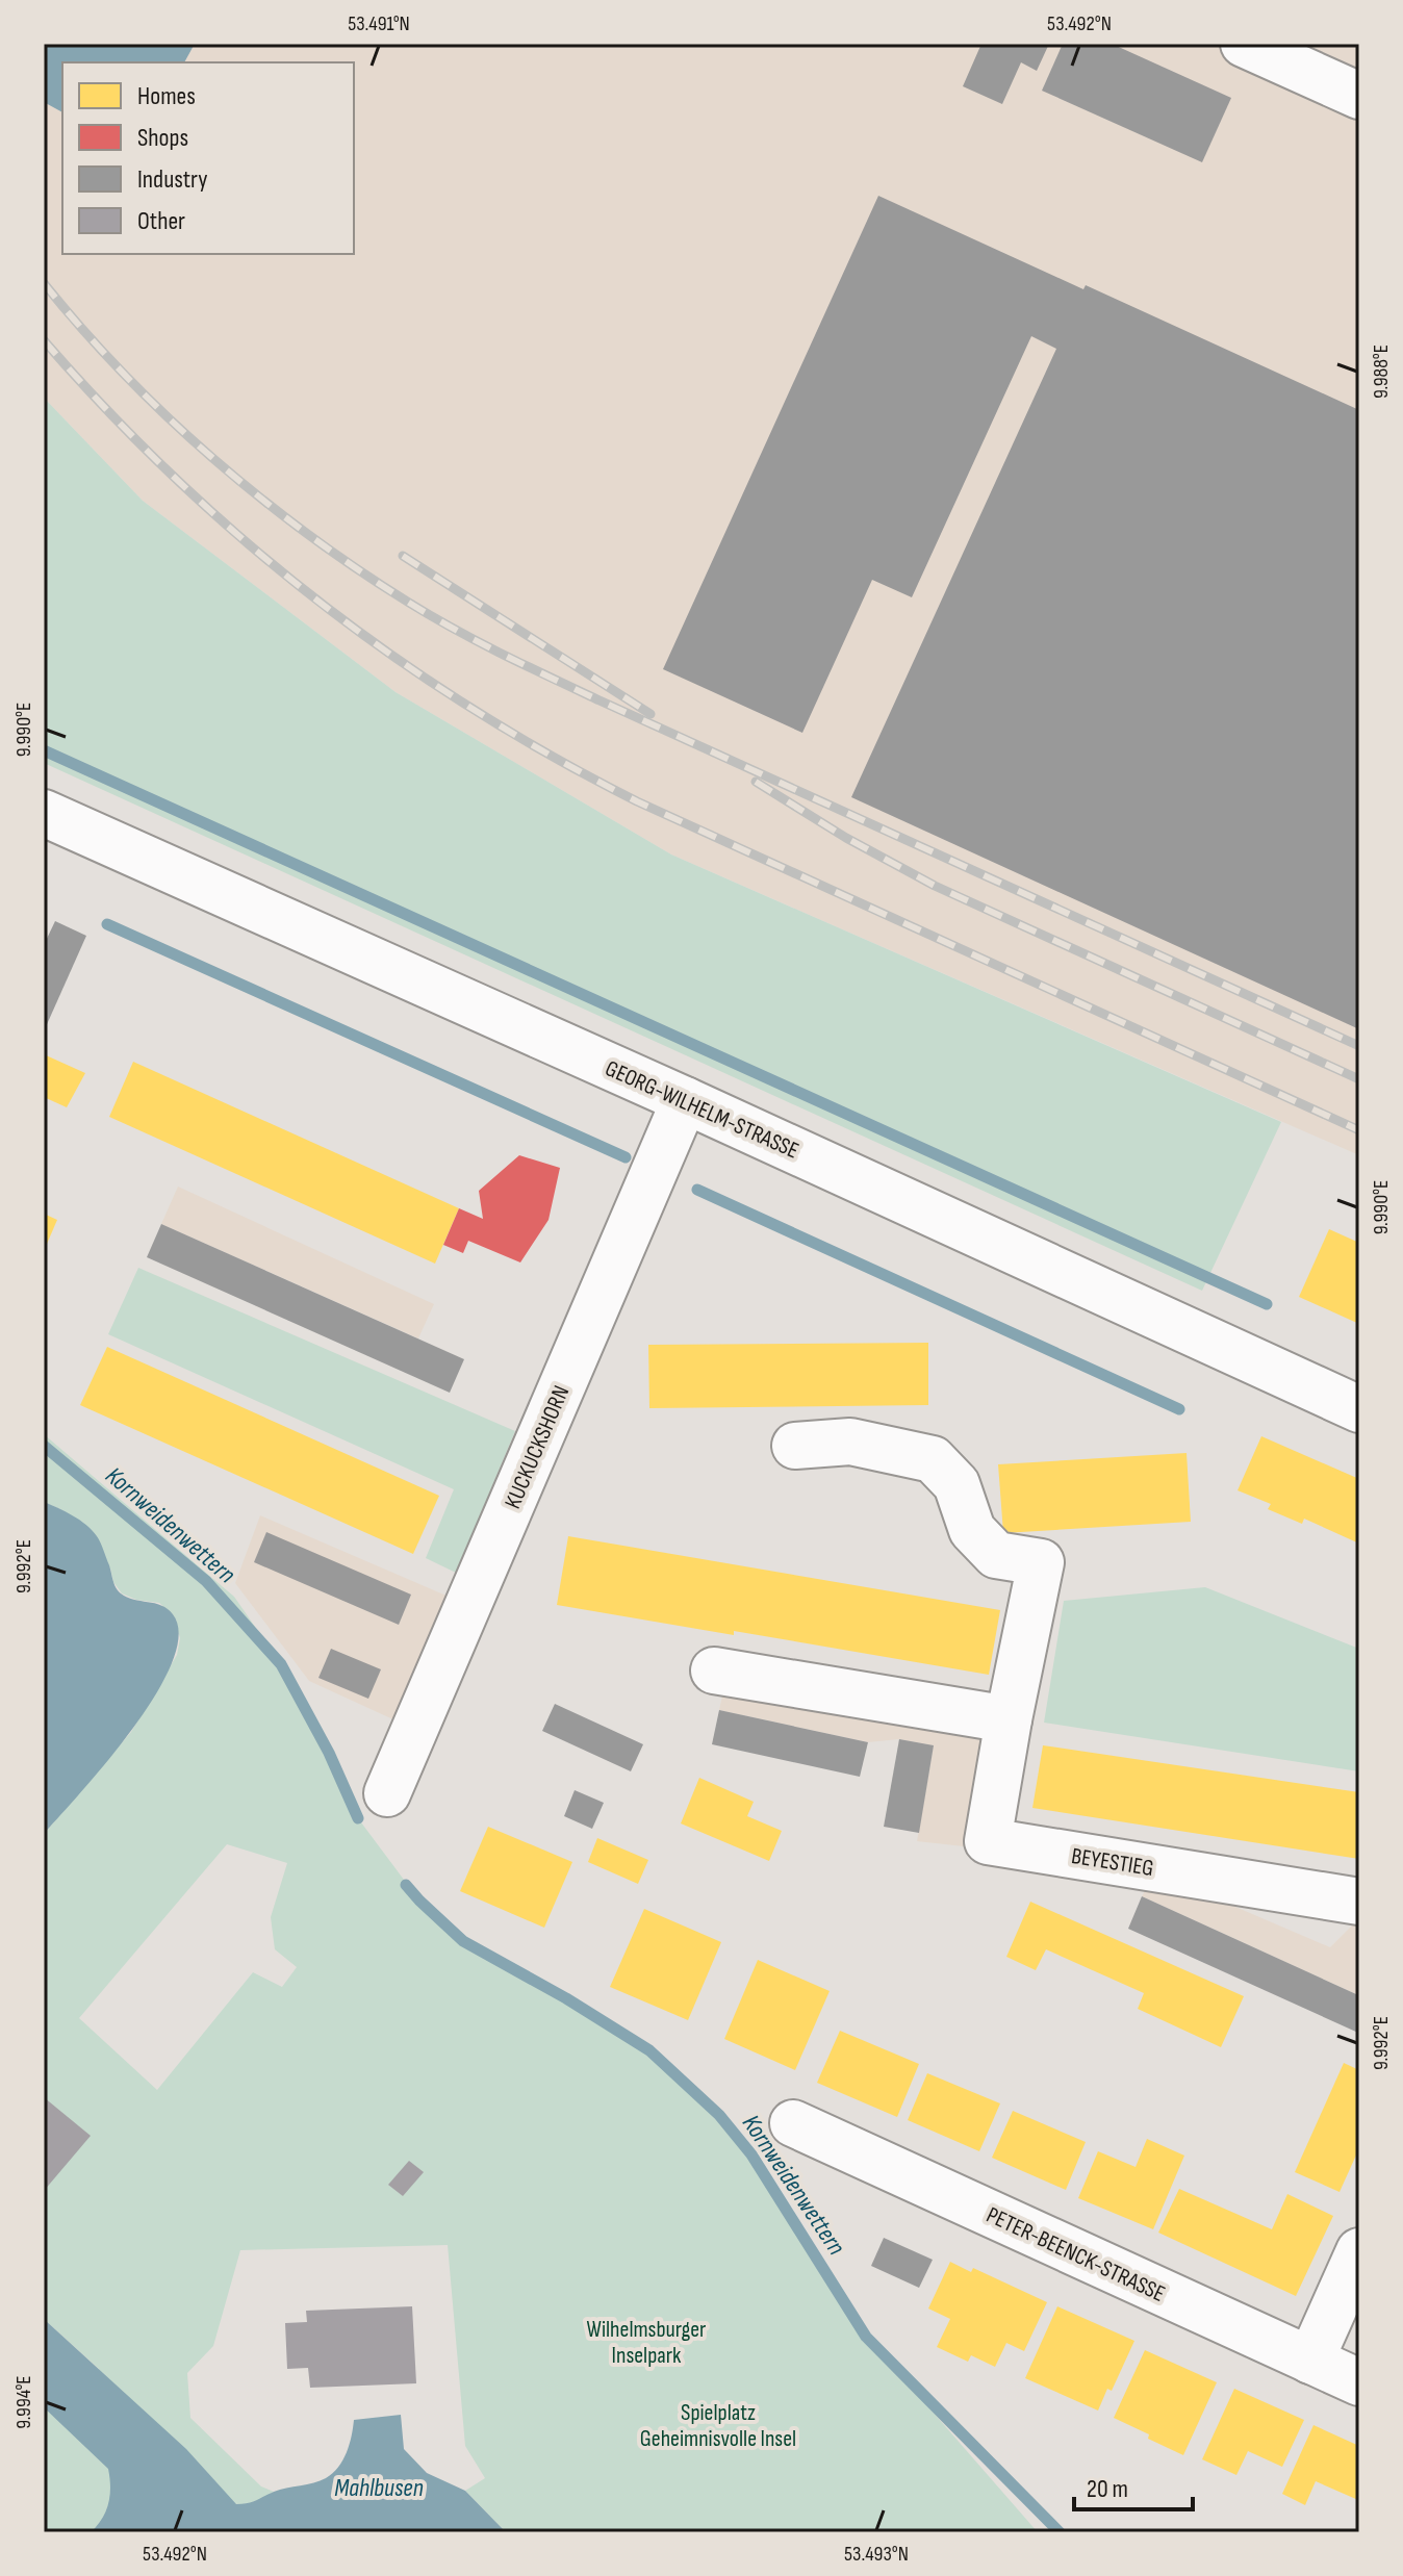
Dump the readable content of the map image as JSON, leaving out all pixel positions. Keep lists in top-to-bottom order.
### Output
{
  "streets": {
    "street": [
      "GEORG-WILHELM-STRASSE",
      "KUCKUCKSHORN",
      "BEYESTIEG",
      "PETER-BEENCK-STRASSE"
    ]
  },
  "crossings": [
    ["GEORG-WILHELM-STRASSE", "KUCKUCKSHORN"]
  ],
  "water": ["Kornweidenwettern", "Mahlbusen"],
  "parks": ["Wilhelmsburger Inselpark", "Spielplatz Geheimnisvolle Insel"],
  "legend": [
    "Homes",
    "Shops",
    "Industry",
    "Other"
  ],
  "scale_bar": "20 m",
  "coordinates": [
    "53.491°N",
    "53.492°N",
    "9.988°E",
    "9.990°E",
    "9.992°E",
    "9.994°E",
    "53.493°N"
  ]
}
